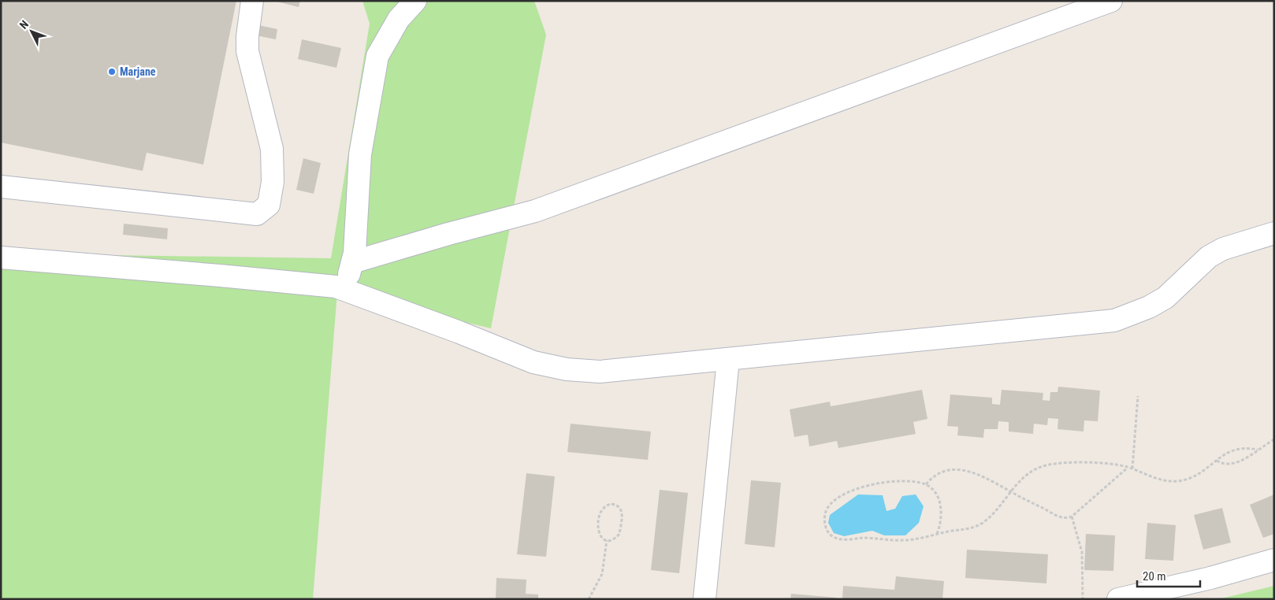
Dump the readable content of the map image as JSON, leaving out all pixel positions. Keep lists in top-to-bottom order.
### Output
{
  "places": ["Marjane"],
  "scale_bar": "20 m",
  "north": "top left"
}
